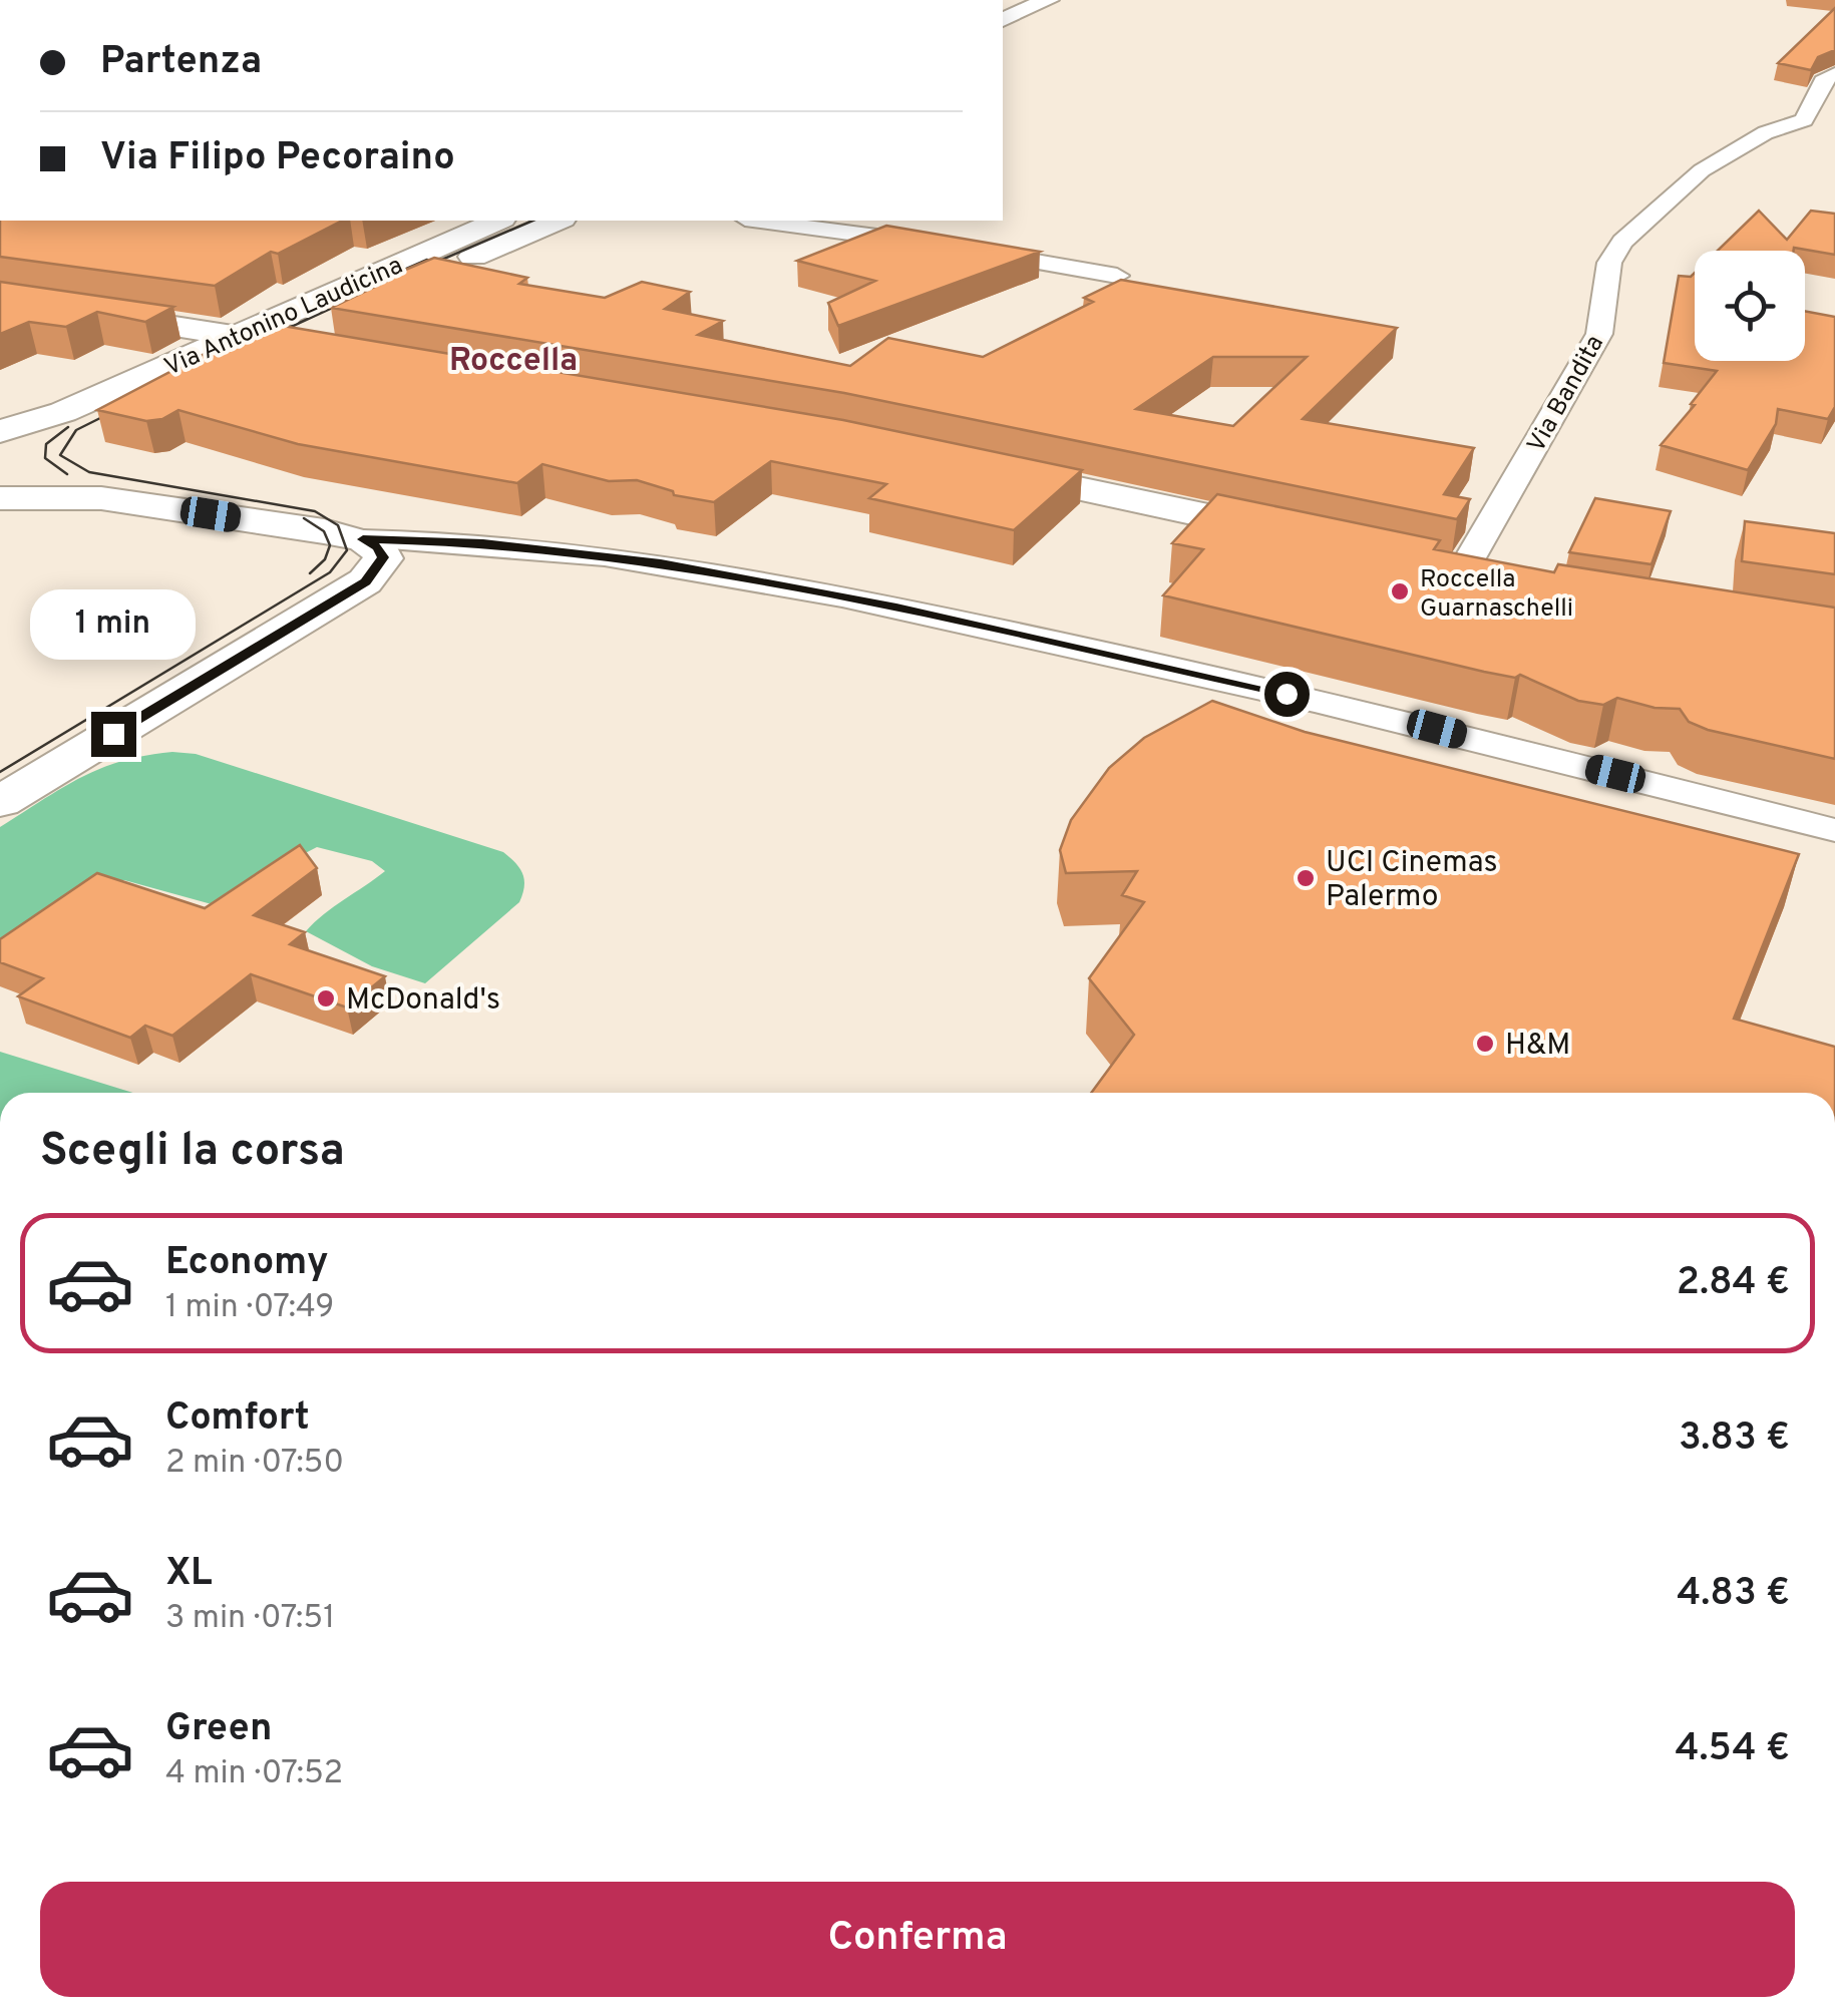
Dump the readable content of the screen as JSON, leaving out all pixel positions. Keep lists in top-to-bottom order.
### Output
{
  "streets": {
    "street": ["Via Antonino Laudicina", "Via Bandita"]
  },
  "districts": ["Roccella"],
  "places": [
    "Roccella Guarnaschelli",
    "UCI Cinemas Palermo",
    "McDonald's",
    "H&M"
  ],
  "page": {
    "banner": ["Partenza", "Via Filipo Pecoraino"],
    "bubble": "1 min",
    "heading": "Scegli la corsa",
    "list": [
      {
        "name": "Economy",
        "note": "1 min · 07:49",
        "value": "2.84 €"
      },
      {
        "name": "Comfort",
        "note": "2 min · 07:50",
        "value": "3.83 €"
      },
      {
        "name": "XL",
        "note": "3 min · 07:51",
        "value": "4.83 €"
      },
      {
        "name": "Green",
        "note": "4 min · 07:52",
        "value": "4.54 €"
      }
    ],
    "buttons": "Conferma"
  }
}
